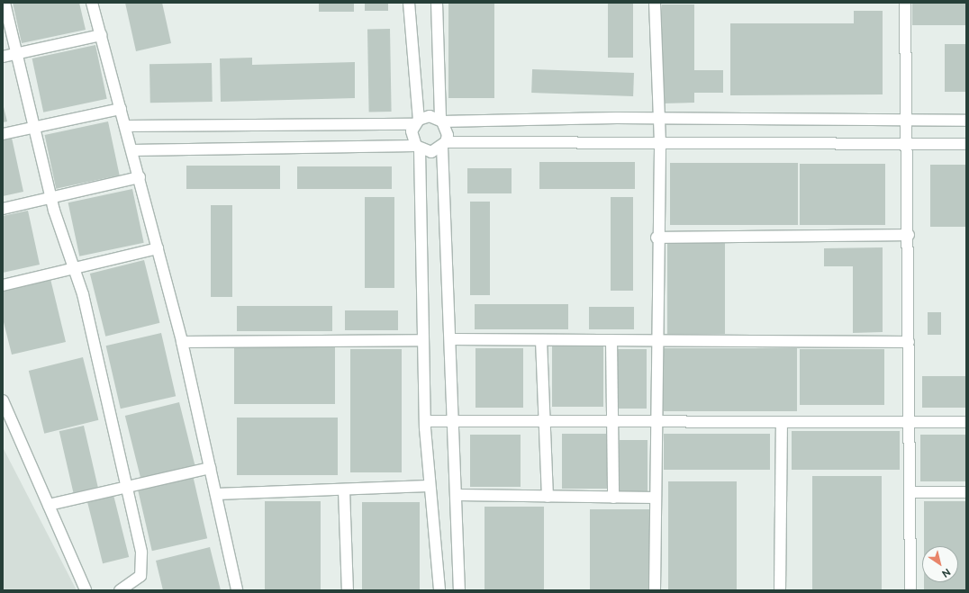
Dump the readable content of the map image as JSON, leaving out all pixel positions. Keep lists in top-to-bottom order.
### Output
{
  "north": "bottom right"
}
